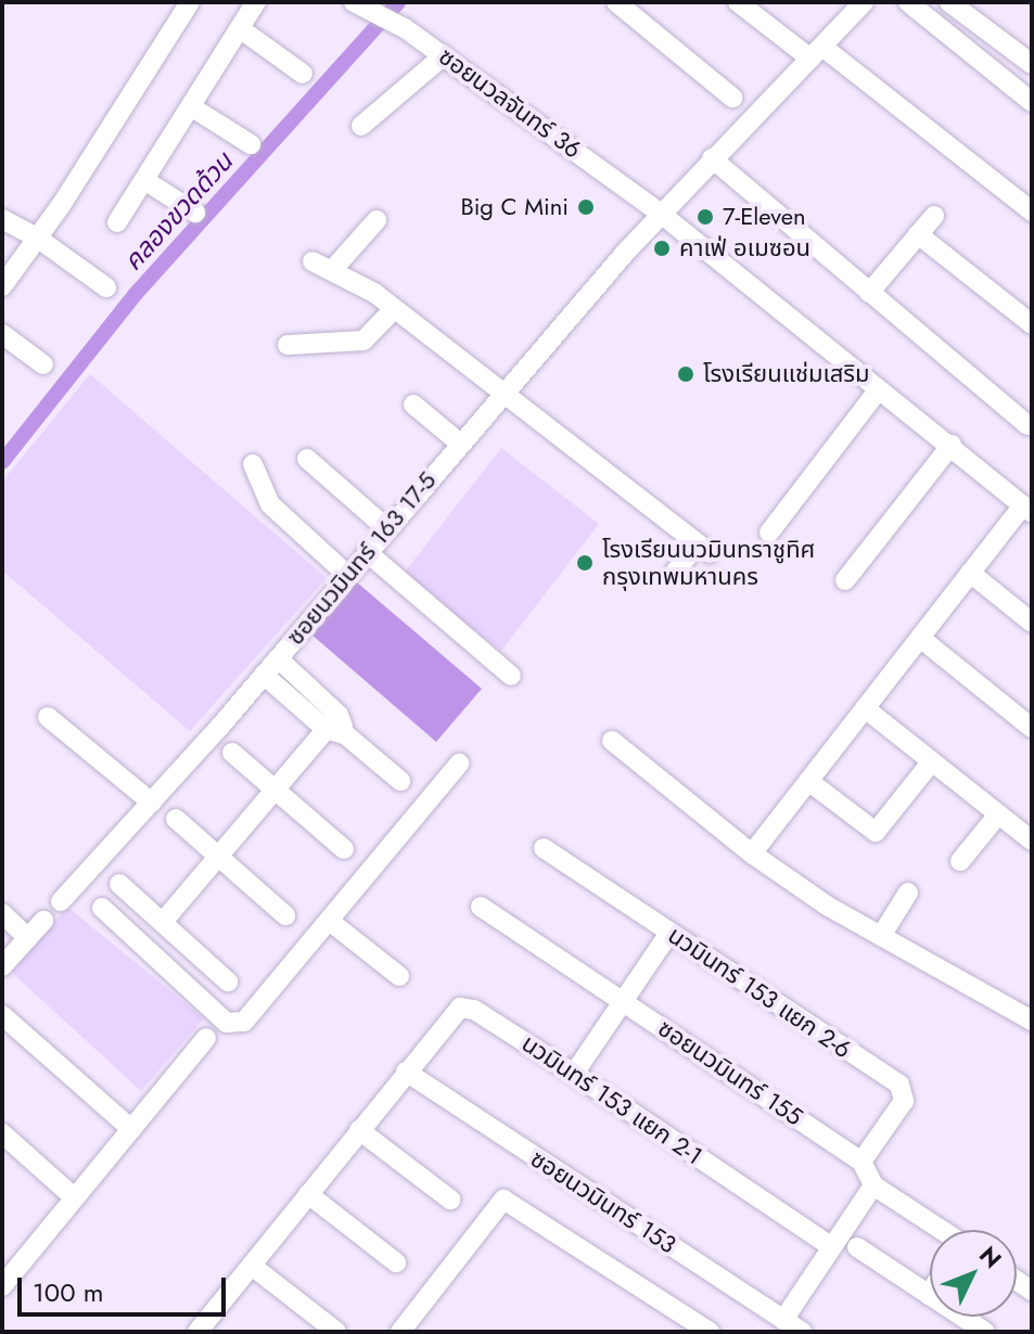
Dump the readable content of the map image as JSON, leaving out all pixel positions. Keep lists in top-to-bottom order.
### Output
{
  "streets": {
    "street": [
      "ซอยนวลจันทร์ 36",
      "ซอยนวมินทร์ 163 17-5",
      "นวมินทร์ 153 แยก 2-6",
      "ซอยนวมินทร์ 155",
      "นวมินทร์ 153 แยก 2-1",
      "ซอยนวมินทร์ 153"
    ]
  },
  "crossings": [
    ["ซอยนวลจันทร์ 36", "ซอยนวมินทร์ 163 17-5"],
    ["นวมินทร์ 153 แยก 2-6", "ซอยนวมินทร์ 155"],
    ["นวมินทร์ 153 แยก 2-1", "ซอยนวมินทร์ 153"]
  ],
  "water": ["คลองขวดด้วน"],
  "places": [
    "Big C Mini",
    "7-Eleven",
    "คาเฟ่ อเมซอน",
    "โรงเรียนแช่มเสริม",
    "โรงเรียนนวมินทราชูทิศ กรุงเทพมหานคร"
  ],
  "scale_bar": "100 m",
  "north": "top right"
}
